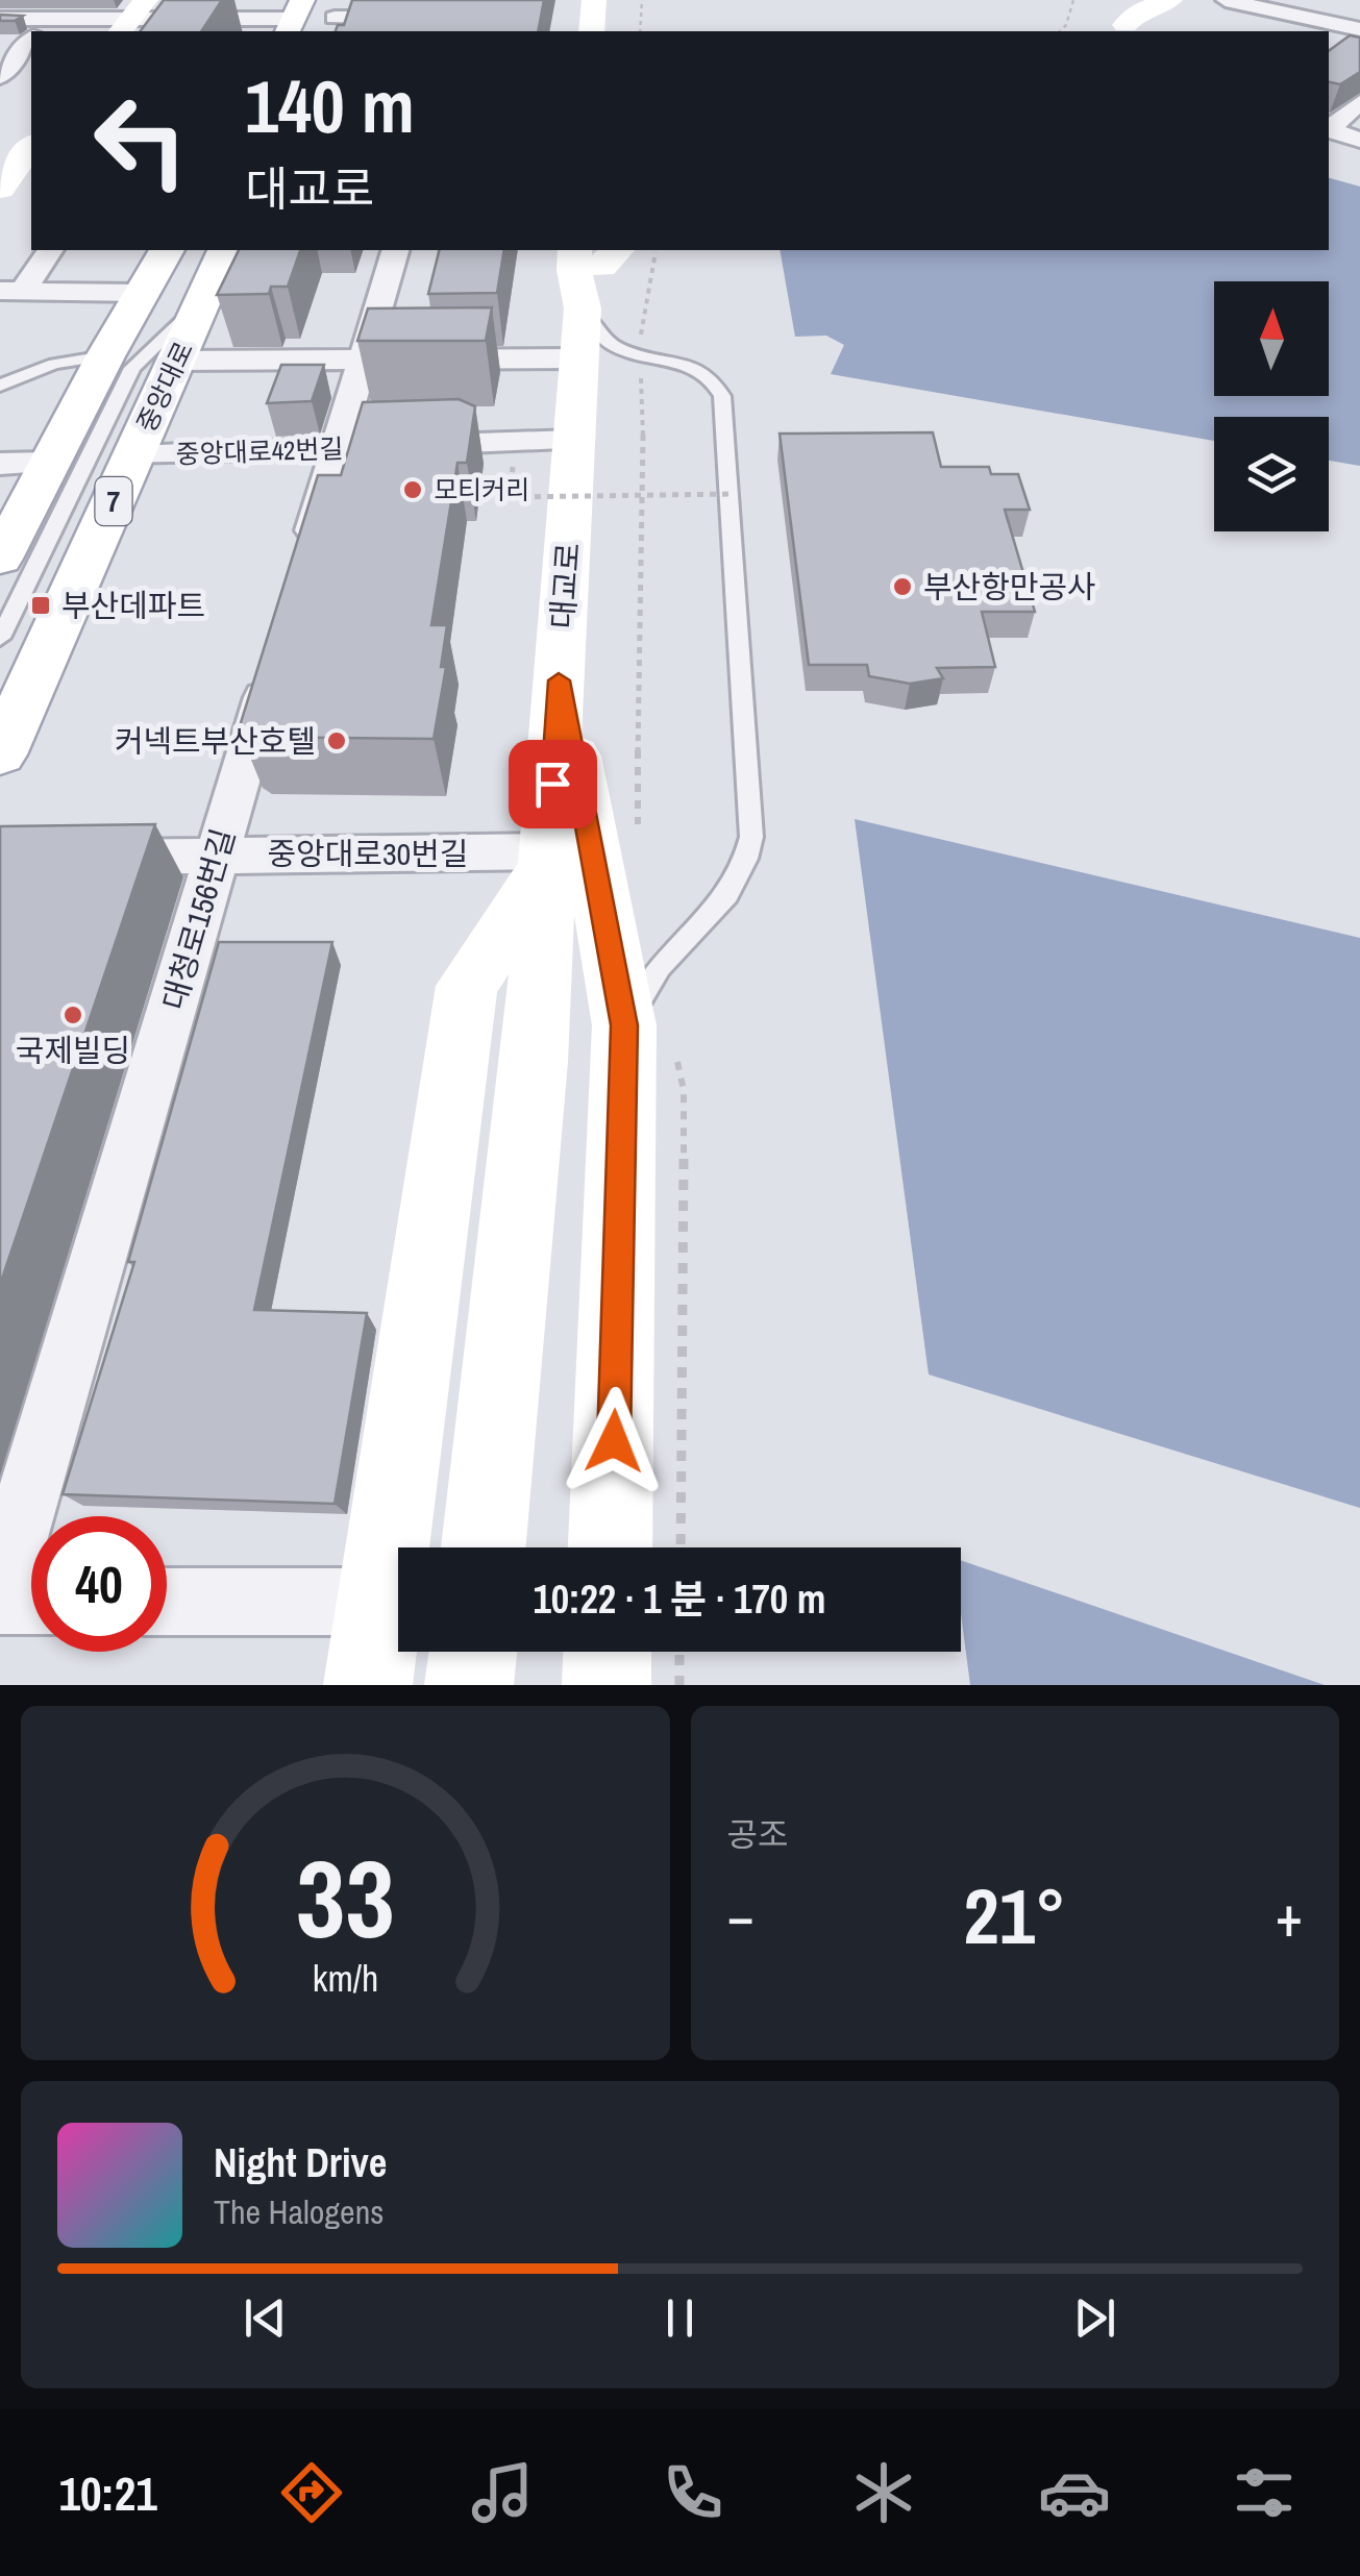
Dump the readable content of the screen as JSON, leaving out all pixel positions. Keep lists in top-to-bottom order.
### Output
{
  "streets": {
    "main road": ["중앙대로", "7", "대교로"],
    "street": ["중앙대로42번길", "중앙대로30번길", "대청로156번길"]
  },
  "crossings": [
    ["중앙대로", "중앙대로42번길"],
    ["중앙대로42번길", "대교로"],
    ["대교로", "중앙대로30번길"],
    ["중앙대로30번길", "대청로156번길"]
  ],
  "places": {
    "other": [
      "모티커리",
      "부산항만공사",
      "커넥트부산호텔",
      "국제빌딩"
    ],
    "transit": ["부산데파트"]
  },
  "north": "top",
  "page": {
    "turn": ["140 m", "대교로"],
    "limit": "40",
    "trip": "10:22 · 1 분 · 170 m",
    "tile": "공조",
    "heat": ["−", "21°", "+"],
    "song": ["Night Drive", "The Halogens"],
    "tabs": "10:21",
    "gauge": ["33", "km/h"]
  }
}
